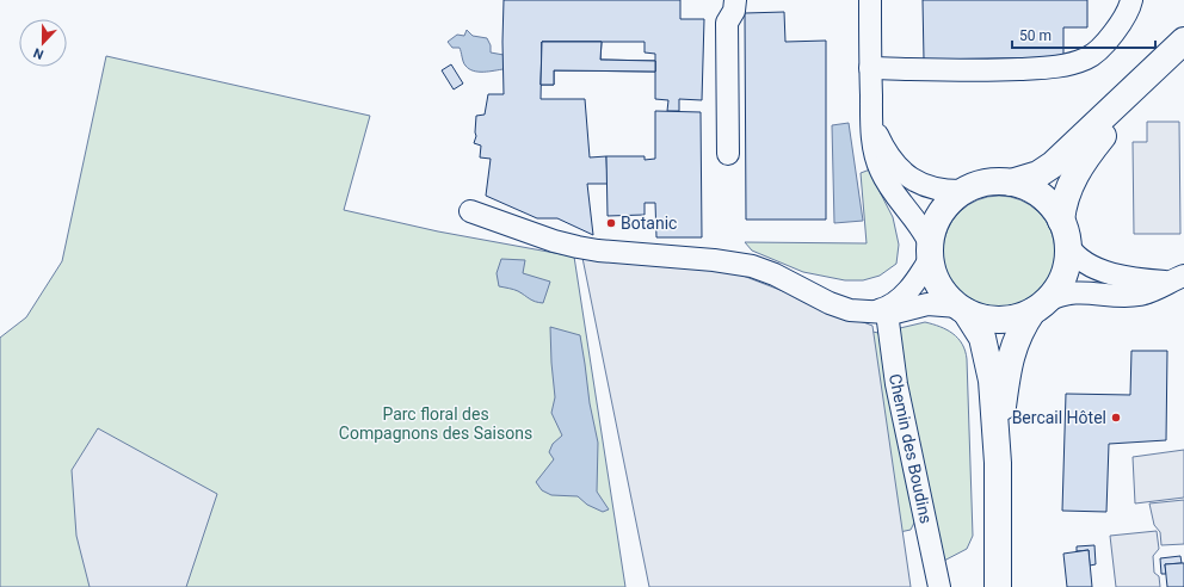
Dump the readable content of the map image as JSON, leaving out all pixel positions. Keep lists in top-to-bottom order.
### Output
{
  "streets": {
    "street": ["Chemin des Boudins"]
  },
  "parks": ["Parc floral des Compagnons des Saisons"],
  "places": ["Botanic", "Bercail Hôtel"],
  "scale_bar": "50 m",
  "north": "bottom"
}
